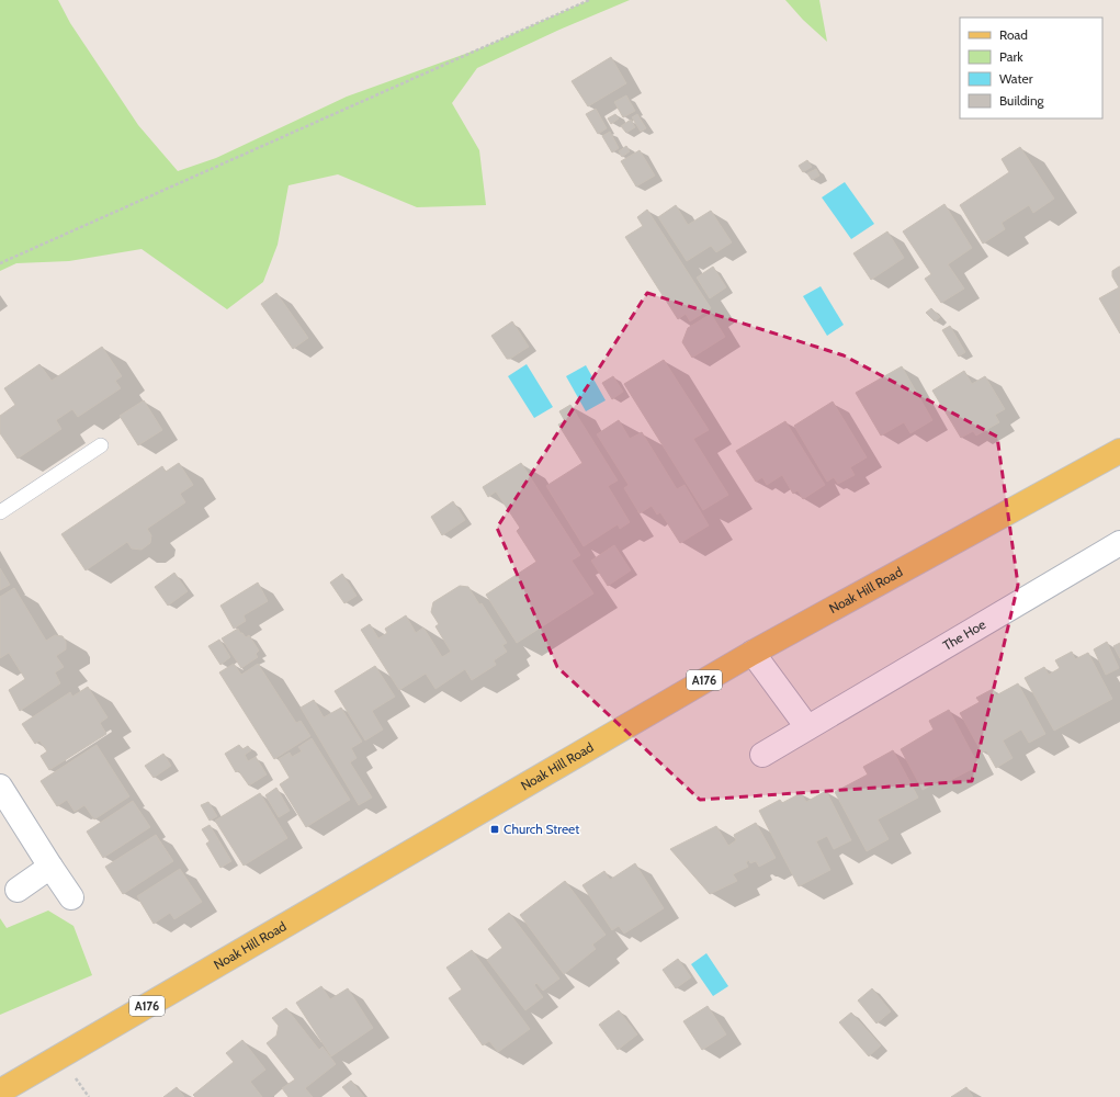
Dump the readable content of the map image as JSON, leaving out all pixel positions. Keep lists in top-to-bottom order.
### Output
{
  "streets": {
    "main road": ["Noak Hill Road", "A176"],
    "street": ["The Hoe"]
  },
  "places": {
    "transit": ["Church Street"]
  },
  "legend": [
    "Road",
    "Park",
    "Water",
    "Building"
  ]
}
